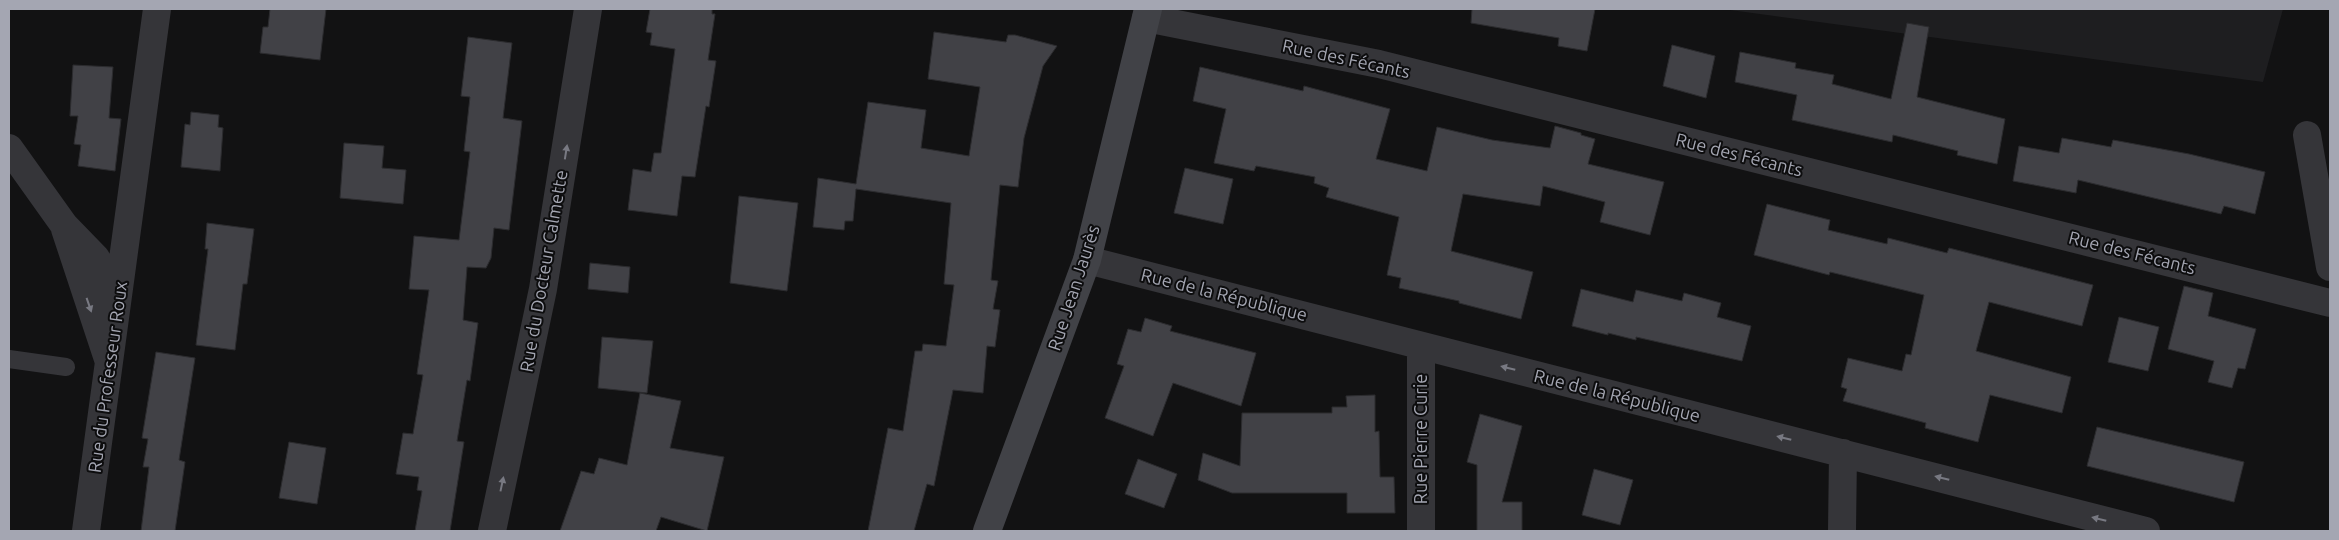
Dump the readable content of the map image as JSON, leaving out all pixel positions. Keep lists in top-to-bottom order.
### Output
{
  "streets": {
    "main road": ["Rue Jean Jaurès"],
    "street": [
      "Rue des Fécants",
      "Rue du Docteur Calmette",
      "Rue de la République",
      "Rue du Professeur Roux",
      "Rue Pierre Curie"
    ]
  },
  "crossings": [
    ["Rue des Fécants", "Rue Jean Jaurès"],
    ["Rue Jean Jaurès", "Rue de la République"],
    ["Rue de la République", "Rue Pierre Curie"]
  ],
  "one_way": ["Rue du Docteur Calmette", "Rue de la République"]
}
